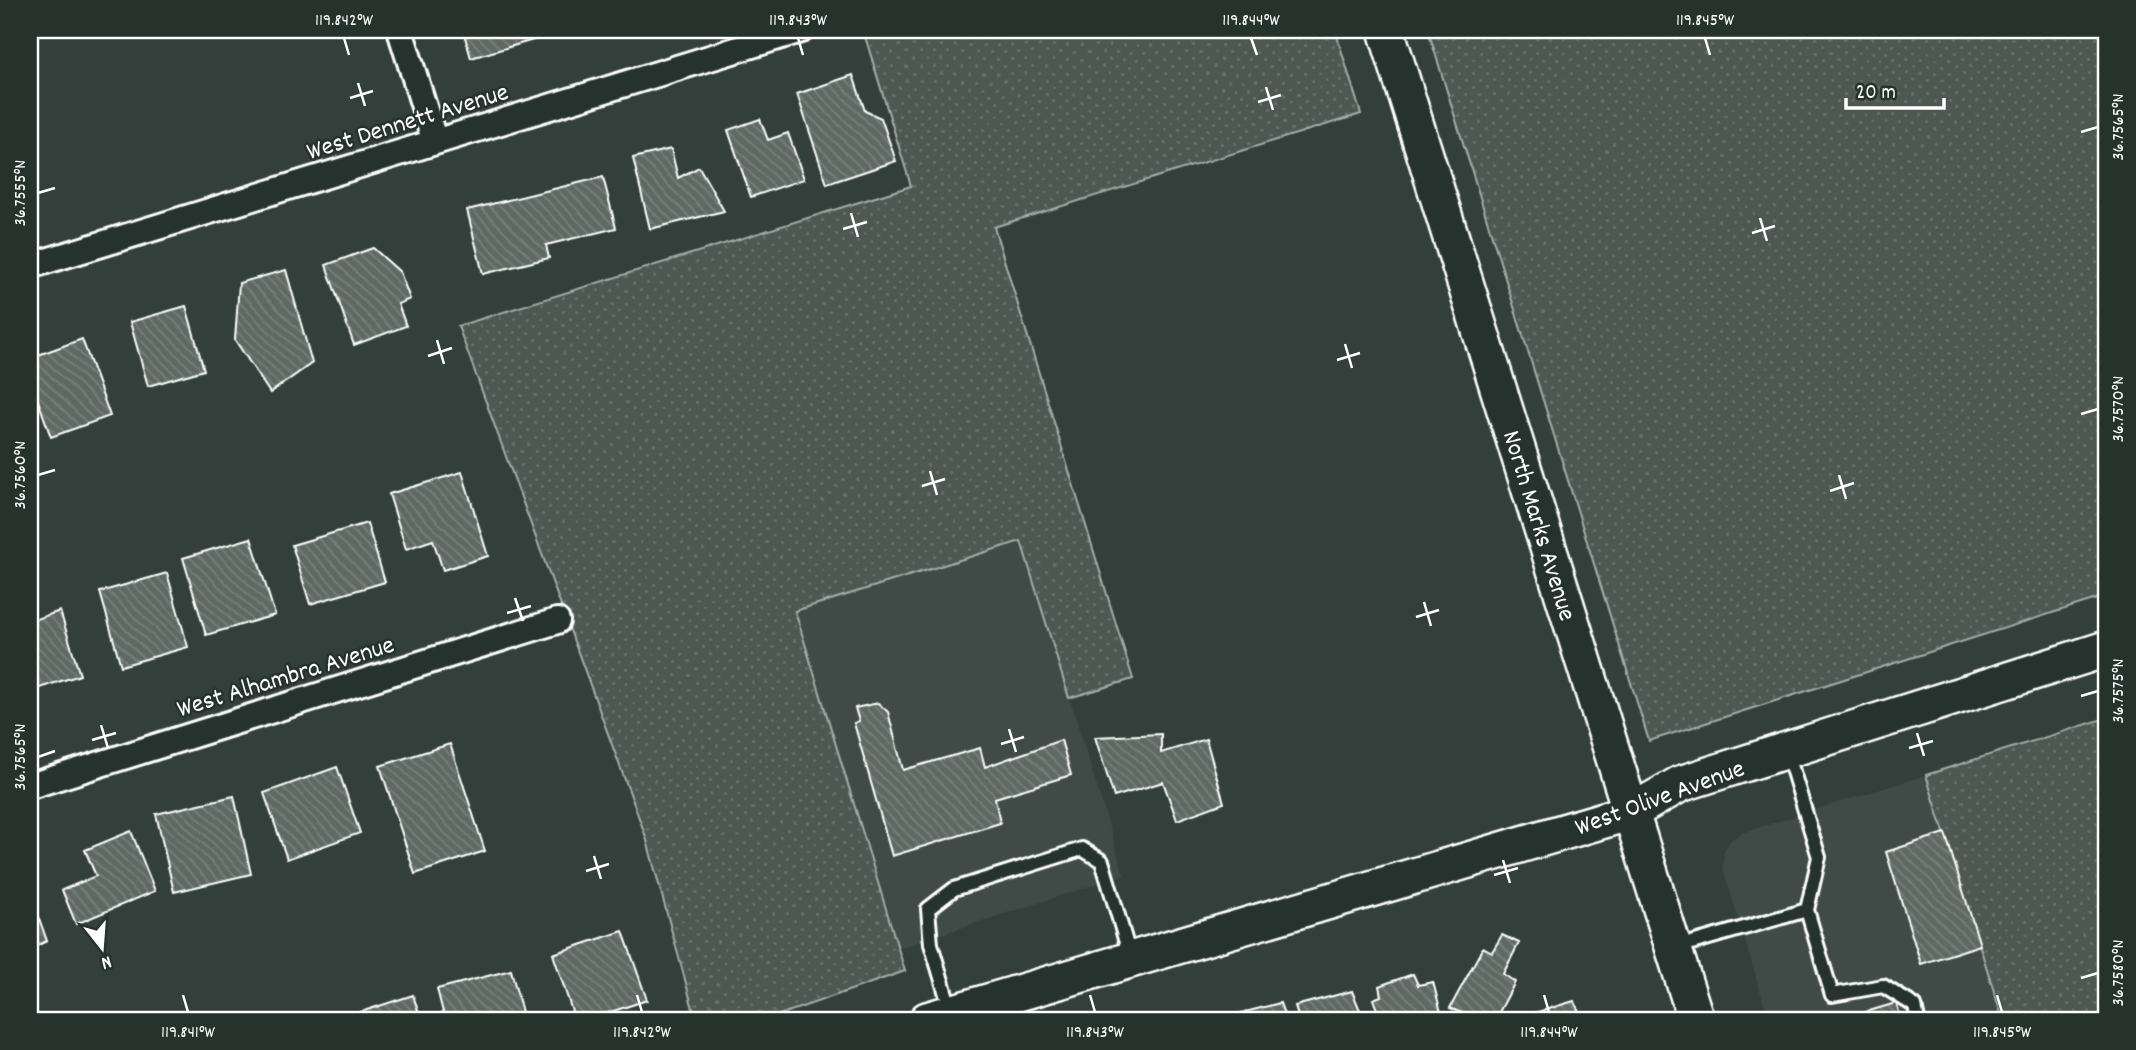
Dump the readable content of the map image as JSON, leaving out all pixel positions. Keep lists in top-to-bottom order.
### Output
{
  "streets": {
    "main road": ["North Marks Avenue", "West Olive Avenue"],
    "street": ["West Dennett Avenue", "West Alhambra Avenue"]
  },
  "crossings": [
    ["North Marks Avenue", "West Olive Avenue"]
  ],
  "scale_bar": "20 m",
  "north": "bottom",
  "coordinates": [
    "119.842°W",
    "119.843°W",
    "119.844°W",
    "119.845°W",
    "36.7565°N",
    "36.7555°N",
    "36.7570°N",
    "36.7560°N",
    "36.7575°N",
    "36.7580°N",
    "119.841°W"
  ]
}
